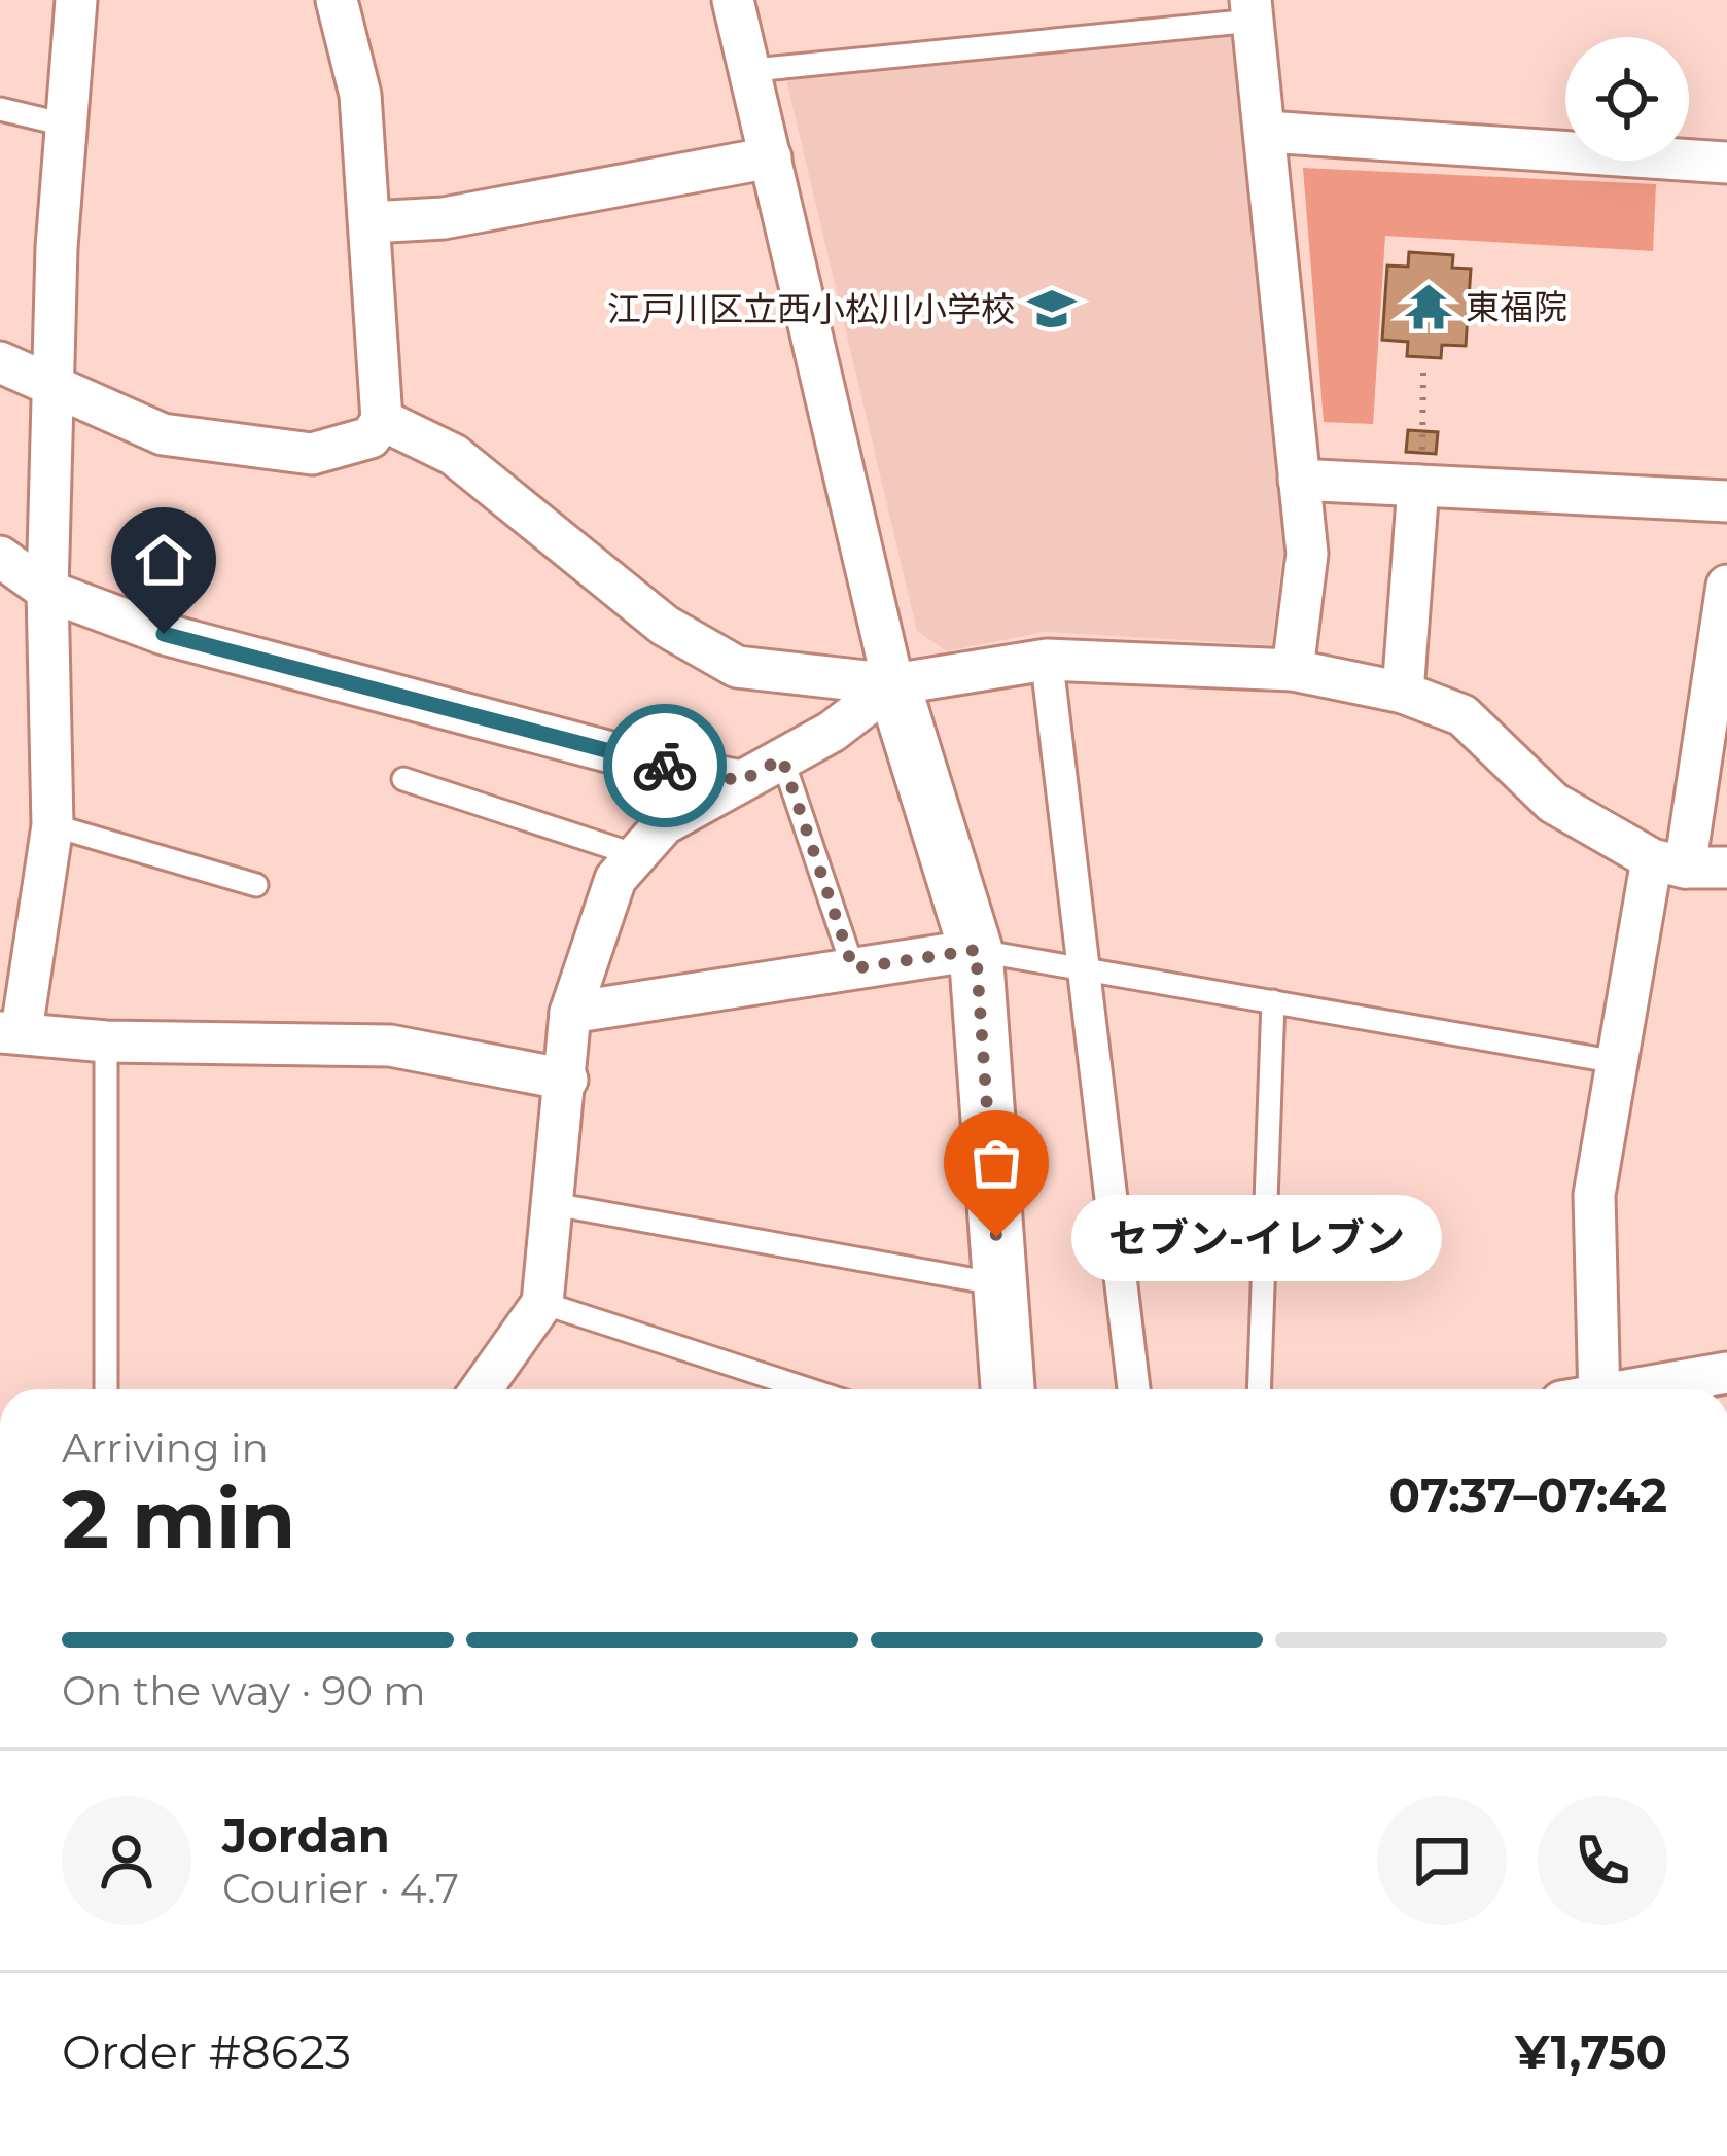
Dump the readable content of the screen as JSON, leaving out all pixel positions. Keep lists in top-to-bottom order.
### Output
{
  "places": {
    "temple": ["東福院"],
    "school or university": ["江戸川区立西小松川小学校"],
    "other": ["セブン-イレブン"]
  },
  "page": {
    "bubble": "セブン-イレブン",
    "heading": ["2 min", "Arriving in", "07:37–07:42"],
    "panel": [
      "Jordan",
      "Courier · 4.7",
      "Order #8623",
      "¥1,750"
    ],
    "bar": "On the way · 90 m"
  }
}
